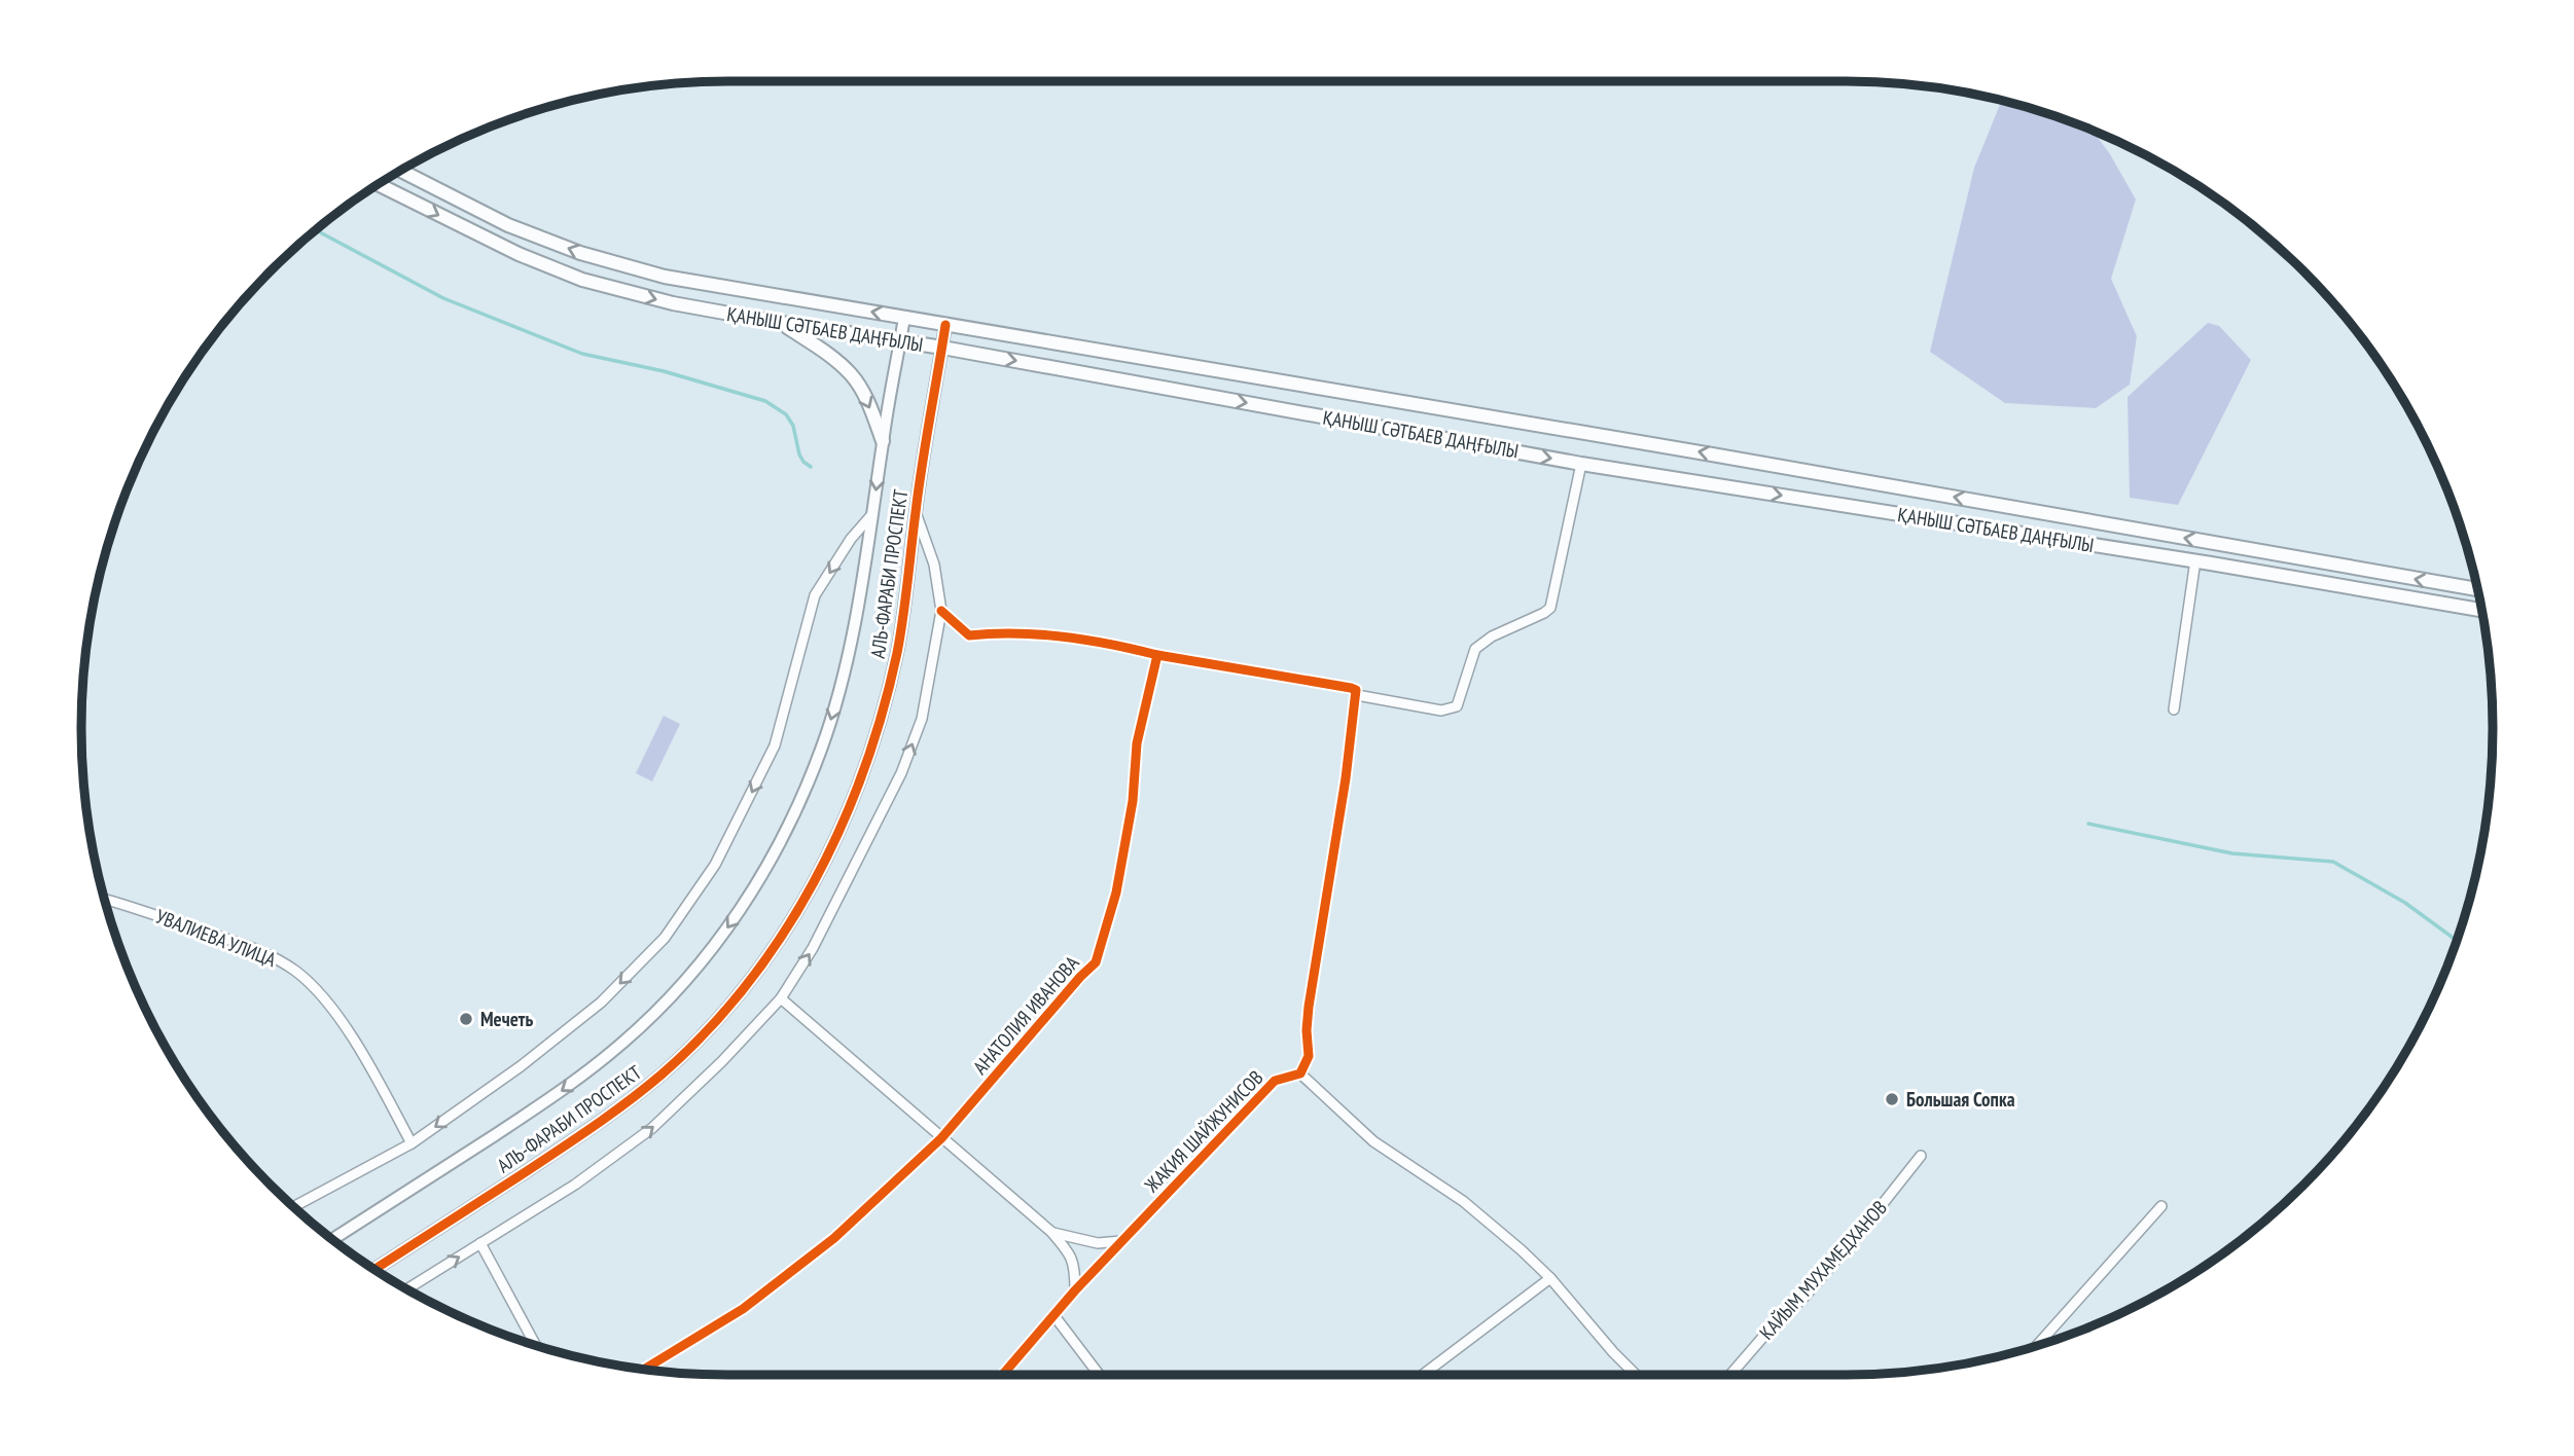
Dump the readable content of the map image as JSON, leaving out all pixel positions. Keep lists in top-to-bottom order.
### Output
{
  "streets": {
    "main road": ["ҚАНЫШ СӘТБАЕВ ДАҢҒЫЛЫ"],
    "street": [
      "АЛЬ-ФАРАБИ ПРОСПЕКТ",
      "УВАЛИЕВА УЛИЦА",
      "АНАТОЛИЯ ИВАНОВА",
      "ЖАКИЯ ШАЙЖУНИСОВ",
      "КАЙЫМ МУХАМЕДХАНОВ"
    ]
  },
  "crossings": [
    ["ҚАНЫШ СӘТБАЕВ ДАҢҒЫЛЫ", "АЛЬ-ФАРАБИ ПРОСПЕКТ"]
  ],
  "places": ["Мечеть", "Большая Сопка"]
}
